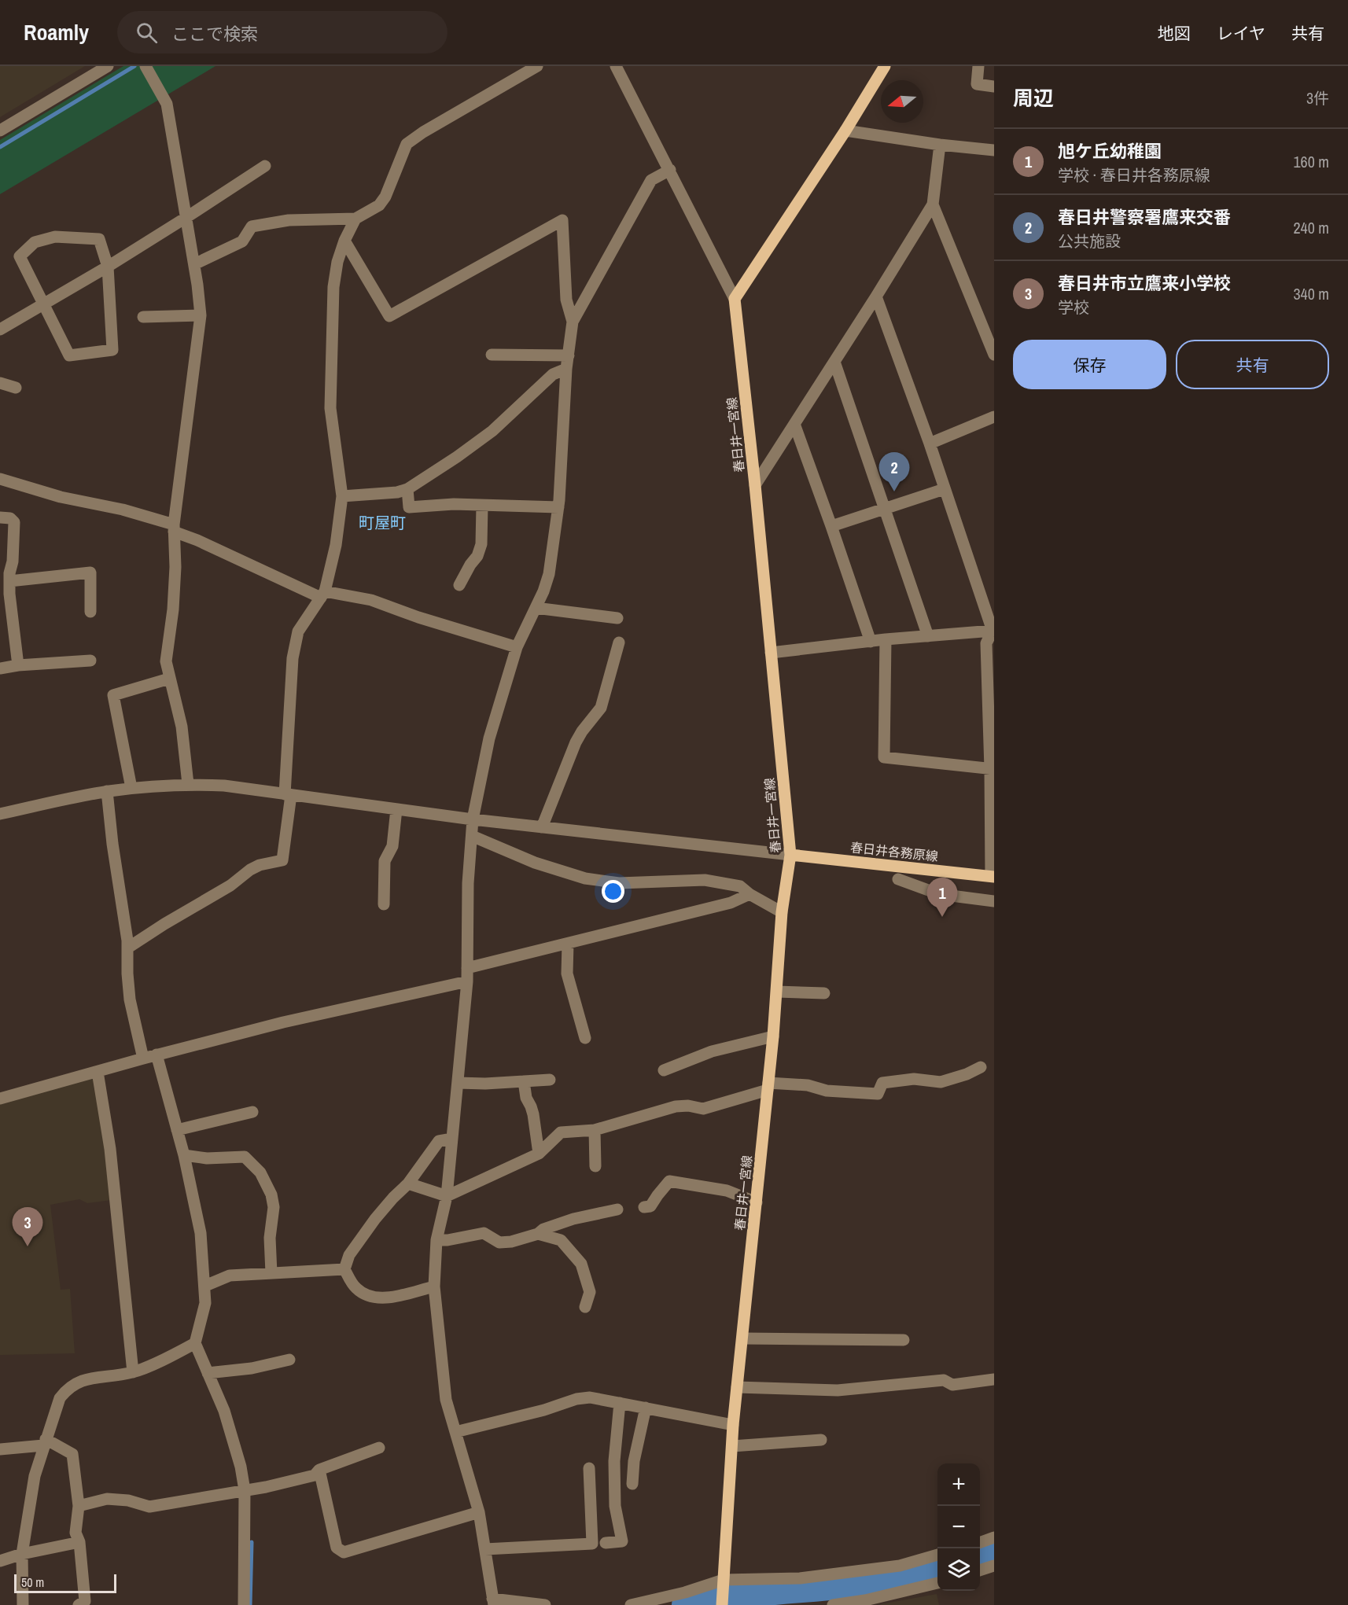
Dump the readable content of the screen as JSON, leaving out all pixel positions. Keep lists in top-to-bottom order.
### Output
{
  "streets": {
    "main road": ["春日井一宮線", "春日井各務原線"]
  },
  "crossings": [
    ["春日井一宮線", "春日井各務原線"]
  ],
  "districts": ["町屋町"],
  "scale_bar": "50 m",
  "north": "left",
  "page": {
    "header": "Roamly",
    "search": "ここで検索",
    "nav": ["地図", "レイヤ", "共有"],
    "heading": ["周辺", "3件"],
    "list": [
      {
        "mark": "1",
        "name": "旭ケ丘幼稚園",
        "note": "学校 · 春日井各務原線",
        "value": "160 m"
      },
      {
        "mark": "2",
        "name": "春日井警察署鷹来交番",
        "note": "公共施設",
        "value": "240 m"
      },
      {
        "mark": "3",
        "name": "春日井市立鷹来小学校",
        "note": "学校",
        "value": "340 m"
      }
    ],
    "buttons": ["保存", "共有"],
    "pins": ["2", "1", "3"],
    "map_buttons": ["+", "−"],
    "scale": "50 m"
  }
}
